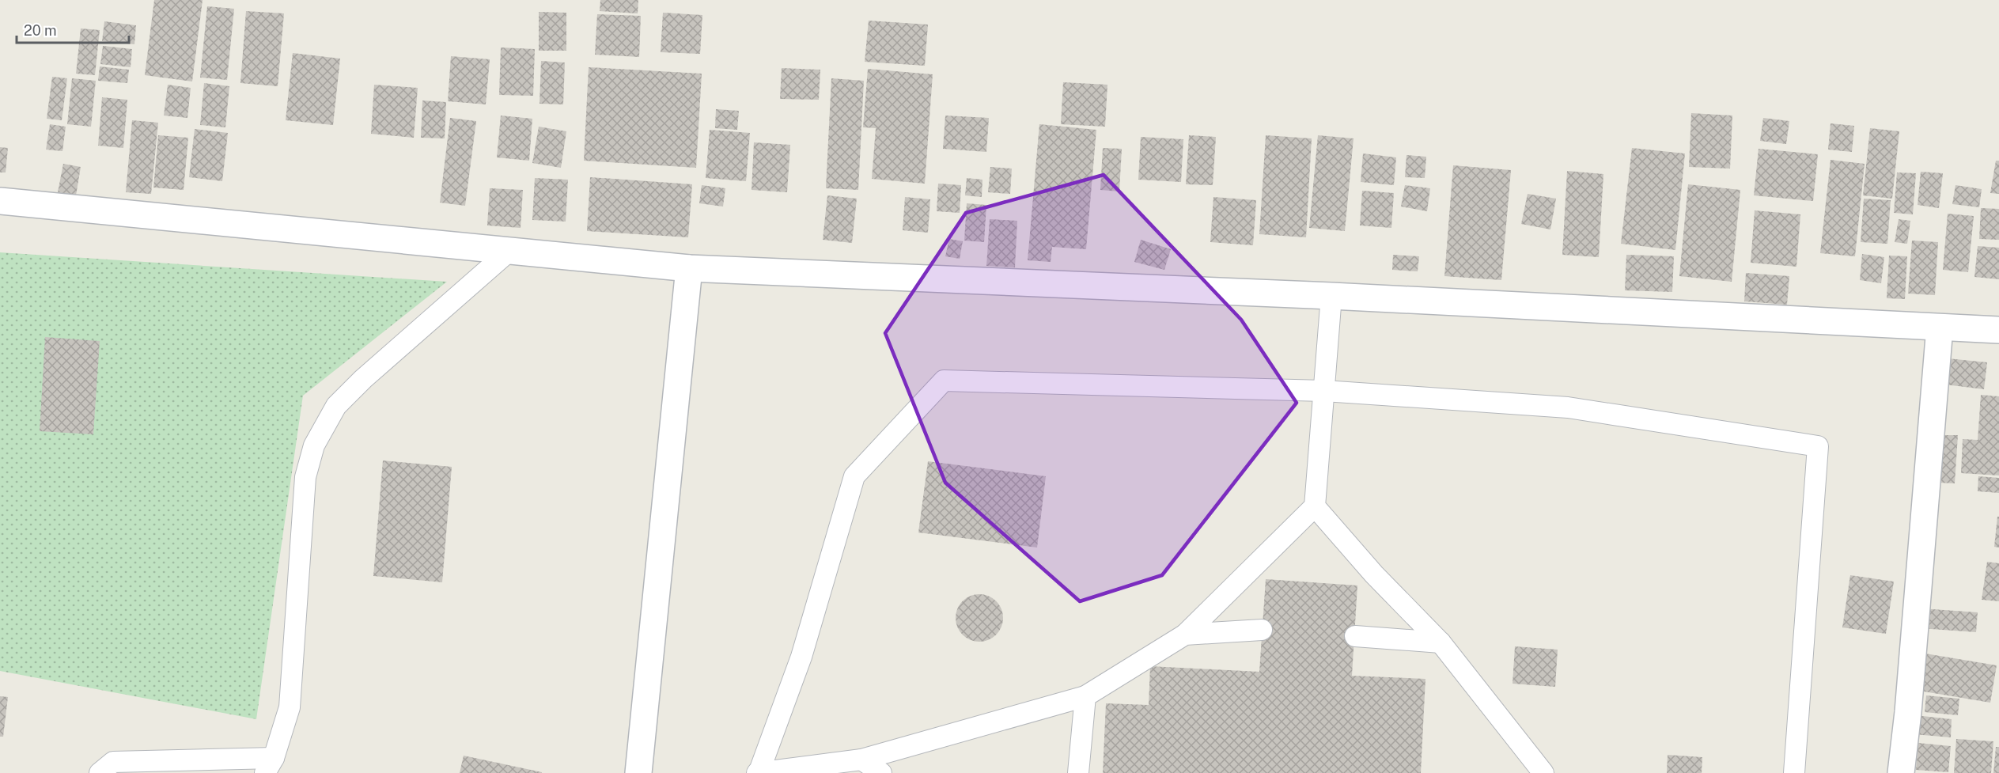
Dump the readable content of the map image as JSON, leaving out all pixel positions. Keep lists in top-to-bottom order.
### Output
{
  "scale_bar": "20 m"
}
